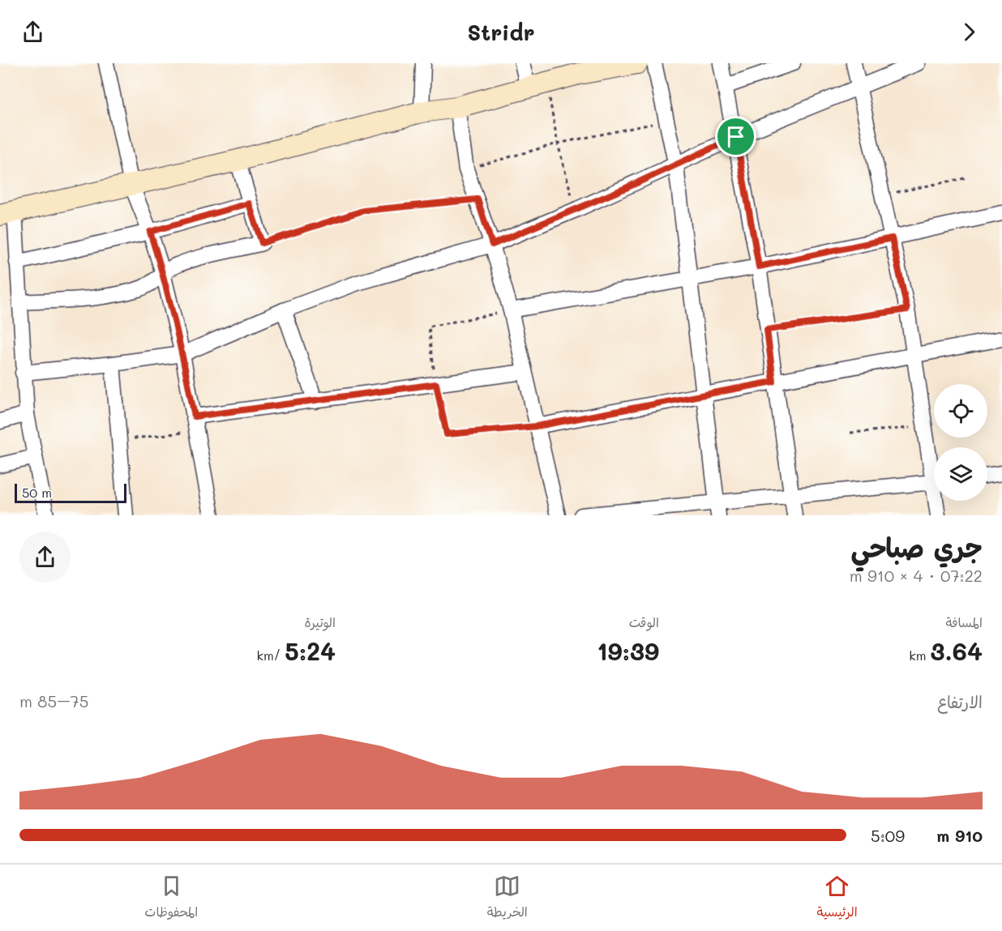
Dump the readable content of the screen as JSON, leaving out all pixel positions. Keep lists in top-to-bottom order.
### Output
{
  "scale_bar": "50 m",
  "page": {
    "header": "Stridr",
    "scale": "50 m",
    "heading": ["جري صباحي", "07:22 · 4 × 910 m"],
    "stats": [
      ["المسافة", "3.64 km"],
      ["الوقت", "19:39"],
      ["الوتيرة", "5:24 /km"]
    ],
    "chart": ["الارتفاع", "75–85 m"],
    "list": [
      {
        "name": "910 m",
        "note": "5:09"
      }
    ],
    "tabs": ["الرئيسية", "الخريطة", "المحفوظات"]
  }
}
